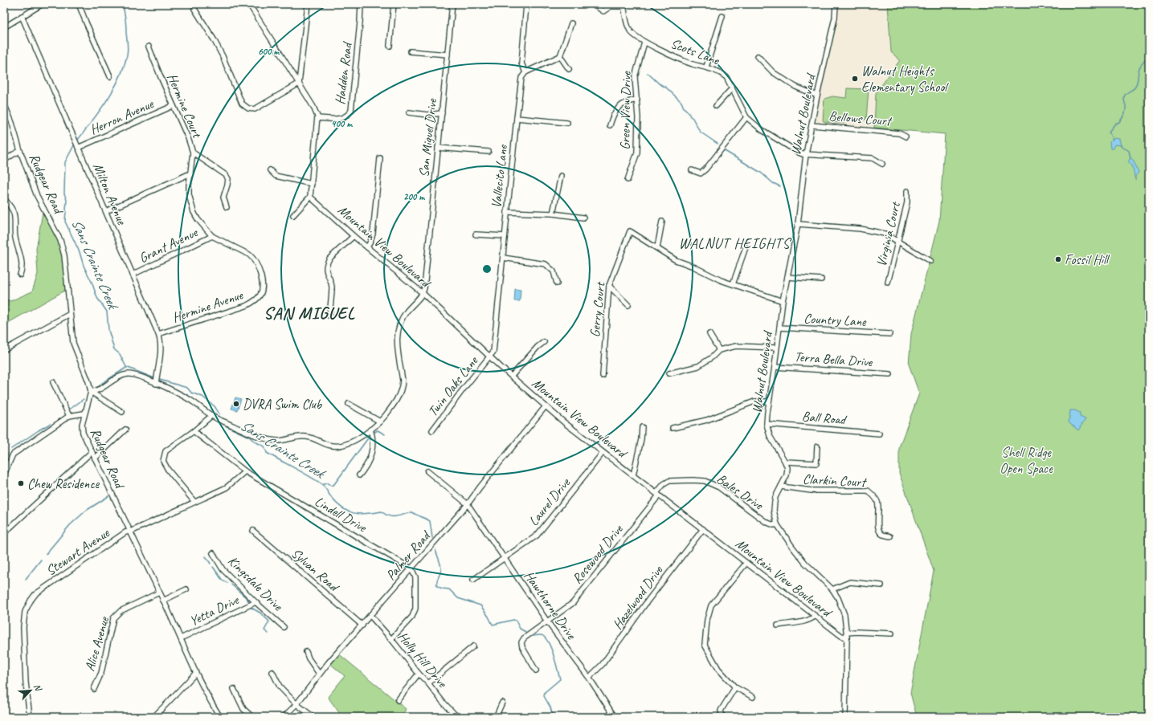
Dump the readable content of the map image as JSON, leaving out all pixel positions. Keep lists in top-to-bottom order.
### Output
{
  "streets": {
    "street": [
      "Scots Lane",
      "Hadden Road",
      "Hermine Court",
      "Green View Drive",
      "Walnut Boulevard",
      "Herron Avenue",
      "Bellows Court",
      "San Miguel Drive",
      "Vallecito Lane",
      "Rudgear Road",
      "Milton Avenue",
      "Virginia Court",
      "Grant Avenue",
      "Mountain View Boulevard",
      "Hermine Avenue",
      "Gerry Court",
      "Country Lane",
      "Terra Bella Drive",
      "Twin Oaks Lane",
      "Ball Road",
      "Clarkin Court",
      "Bales Drive",
      "Laurel Drive",
      "Lindell Drive",
      "Stewart Avenue",
      "Rosewood Drive",
      "Palmer Road",
      "Sylvan Road",
      "Kingsdale Drive",
      "Hazelwood Drive",
      "Hawthorne Drive",
      "Yetta Drive",
      "Alice Avenue",
      "Holly Hill Drive"
    ]
  },
  "crossings": [
    ["Scots Lane", "Green View Drive"],
    ["Scots Lane", "Walnut Boulevard"],
    ["Hermine Court", "Herron Avenue"],
    ["Hermine Court", "Hermine Avenue"],
    ["Walnut Boulevard", "Bellows Court"],
    ["Walnut Boulevard", "Country Lane"],
    ["Walnut Boulevard", "Terra Bella Drive"],
    ["Walnut Boulevard", "Ball Road"],
    ["Herron Avenue", "Milton Avenue"],
    ["San Miguel Drive", "Mountain View Boulevard"],
    ["Vallecito Lane", "Mountain View Boulevard"],
    ["Vallecito Lane", "Twin Oaks Lane"],
    ["Rudgear Road", "Stewart Avenue"],
    ["Rudgear Road", "Yetta Drive"],
    ["Rudgear Road", "Alice Avenue"],
    ["Milton Avenue", "Grant Avenue"],
    ["Milton Avenue", "Hermine Avenue"],
    ["Grant Avenue", "Hermine Avenue"],
    ["Mountain View Boulevard", "Twin Oaks Lane"],
    ["Mountain View Boulevard", "Bales Drive"],
    ["Mountain View Boulevard", "Laurel Drive"],
    ["Mountain View Boulevard", "Rosewood Drive"],
    ["Mountain View Boulevard", "Palmer Road"],
    ["Mountain View Boulevard", "Hazelwood Drive"],
    ["Bales Drive", "Rosewood Drive"],
    ["Laurel Drive", "Hawthorne Drive"],
    ["Lindell Drive", "Stewart Avenue"],
    ["Lindell Drive", "Palmer Road"],
    ["Rosewood Drive", "Hawthorne Drive"],
    ["Palmer Road", "Sylvan Road"],
    ["Palmer Road", "Hawthorne Drive"],
    ["Palmer Road", "Holly Hill Drive"],
    ["Kingsdale Drive", "Yetta Drive"],
    ["Hazelwood Drive", "Hawthorne Drive"]
  ],
  "districts": ["WALNUT HEIGHTS", "SAN MIGUEL"],
  "water": ["Sans Crainte Creek"],
  "parks": ["Shell Ridge Open Space"],
  "places": [
    "Walnut Heights Elementary School",
    "Fossil Hill",
    "DVRA Swim Club",
    "Chew Residence"
  ],
  "north": "top right",
  "rings": ["600 m", "400 m", "200 m"]
}
